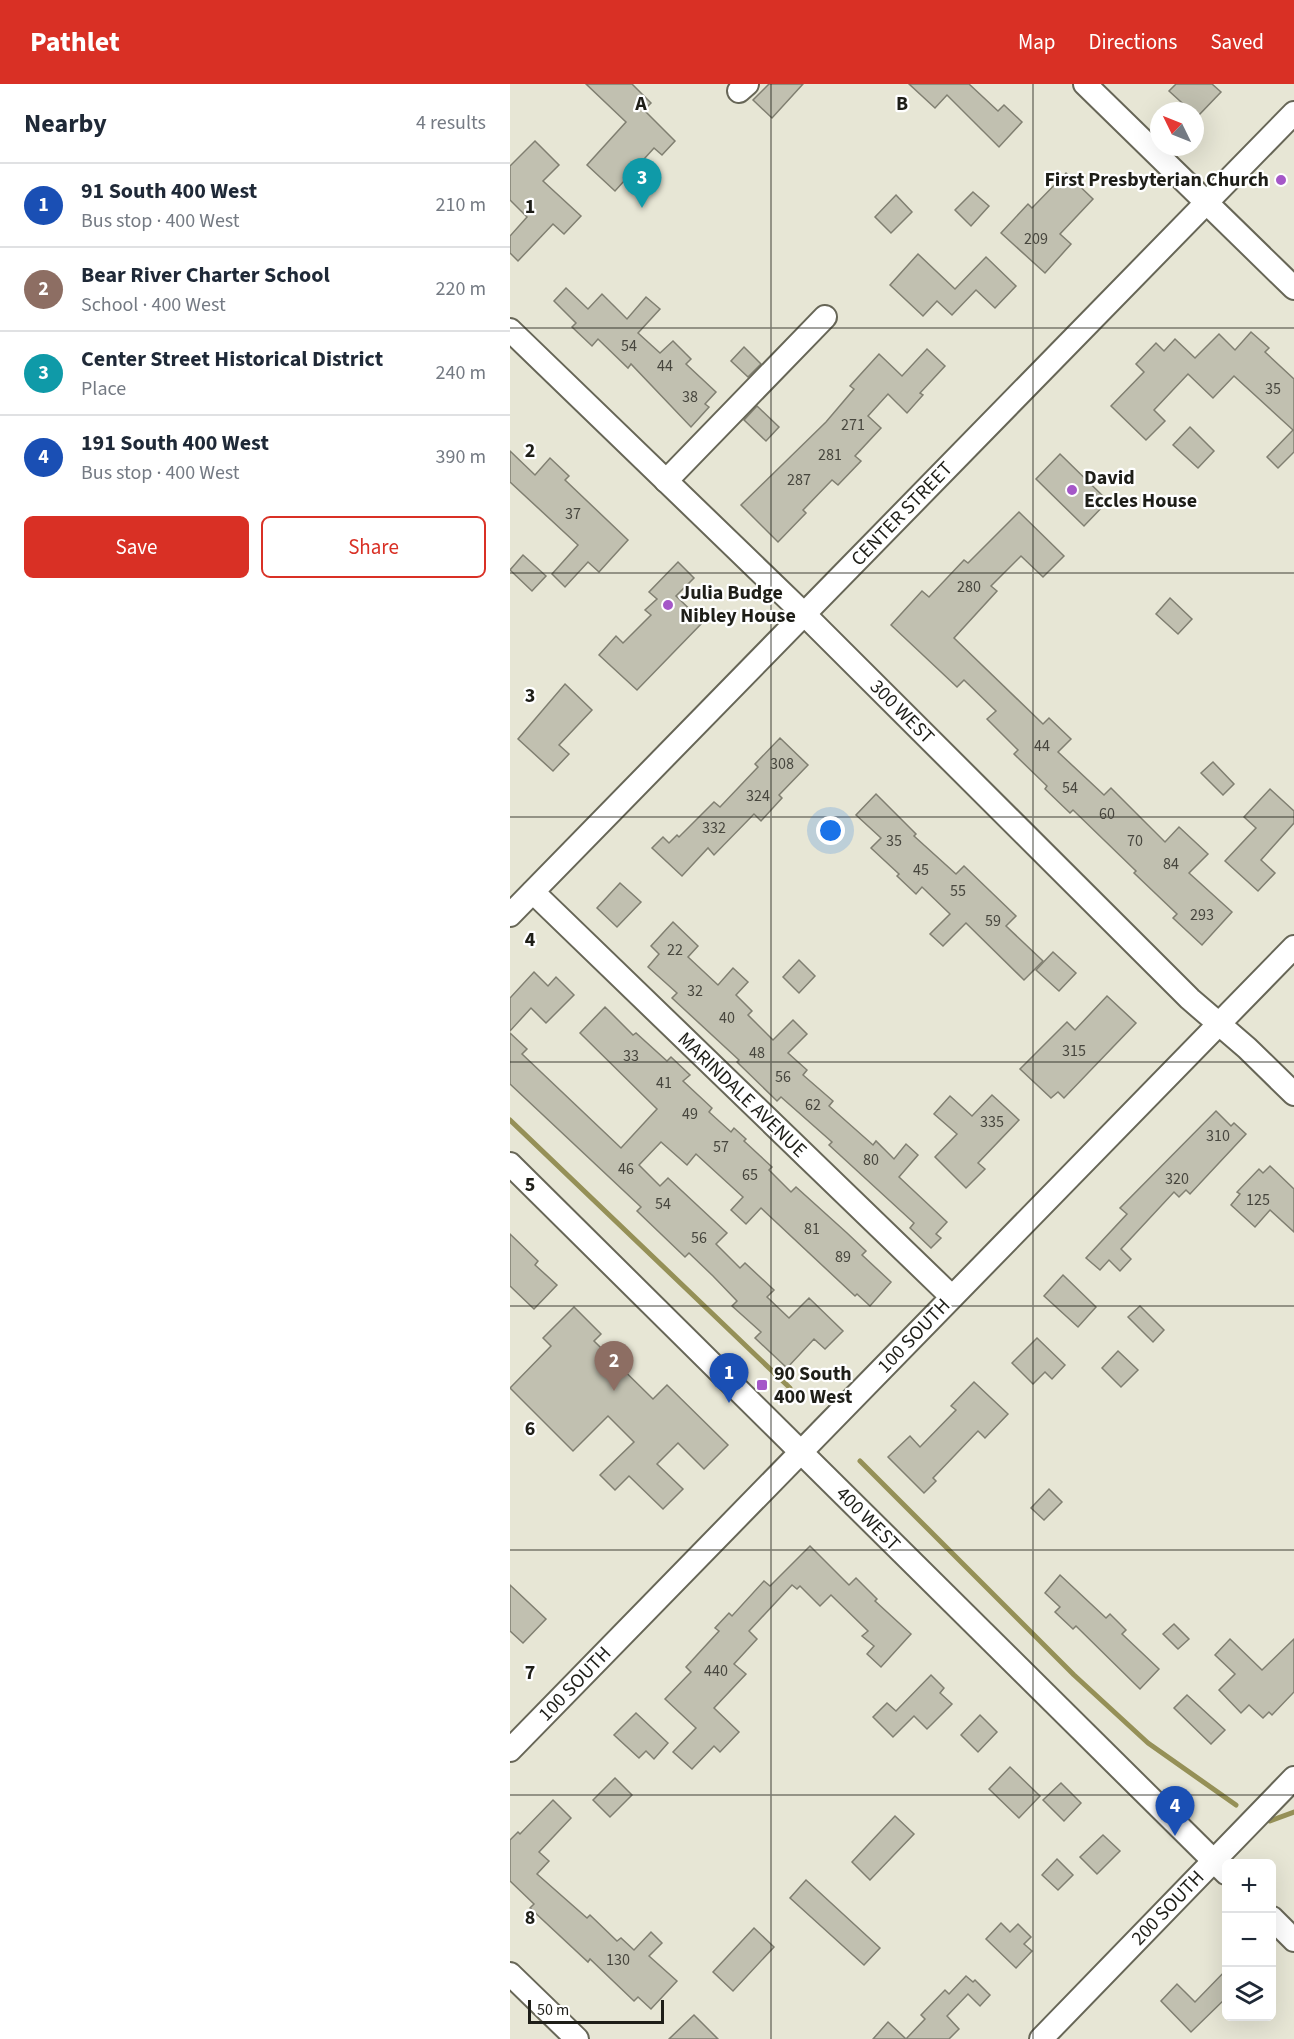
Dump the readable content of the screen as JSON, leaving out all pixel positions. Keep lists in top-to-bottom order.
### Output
{
  "streets": {
    "street": [
      "CENTER STREET",
      "300 WEST",
      "MARINDALE AVENUE",
      "100 SOUTH",
      "400 WEST",
      "200 SOUTH"
    ]
  },
  "crossings": [
    ["CENTER STREET", "300 WEST"],
    ["CENTER STREET", "MARINDALE AVENUE"],
    ["300 WEST", "100 SOUTH"],
    ["MARINDALE AVENUE", "100 SOUTH"],
    ["100 SOUTH", "400 WEST"],
    ["400 WEST", "200 SOUTH"]
  ],
  "places": {
    "other": ["First Presbyterian Church", "David Eccles House", "Julia Budge Nibley House"],
    "transit": ["90 South 400 West"]
  },
  "house_numbers": [
    "209",
    "54",
    "44",
    "35",
    "38",
    "271",
    "281",
    "287",
    "37",
    "280",
    "44",
    "308",
    "54",
    "324",
    "60",
    "332",
    "35",
    "70",
    "84",
    "45",
    "55",
    "293",
    "59",
    "22",
    "32",
    "40",
    "315",
    "48",
    "33",
    "56",
    "41",
    "62",
    "49",
    "335",
    "310",
    "57",
    "80",
    "46",
    "65",
    "320",
    "125",
    "54",
    "81",
    "56",
    "89",
    "440",
    "130"
  ],
  "scale_bar": "50 m",
  "north": "top left",
  "page": {
    "header": "Pathlet",
    "nav": ["Map", "Directions", "Saved"],
    "heading": ["Nearby", "4 results"],
    "pins": [
      "3",
      "2",
      "1",
      "4"
    ],
    "list": [
      {
        "mark": "1",
        "name": "91 South 400 West",
        "note": "Bus stop · 400 West",
        "value": "210 m"
      },
      {
        "mark": "2",
        "name": "Bear River Charter School",
        "note": "School · 400 West",
        "value": "220 m"
      },
      {
        "mark": "3",
        "name": "Center Street Historical District",
        "note": "Place",
        "value": "240 m"
      },
      {
        "mark": "4",
        "name": "191 South 400 West",
        "note": "Bus stop · 400 West",
        "value": "390 m"
      }
    ],
    "buttons": ["Save", "Share"],
    "map_buttons": ["+", "−"],
    "scale": "50 m"
  },
  "grid": {
    "columns": ["A", "B"],
    "rows": [
      "1",
      "2",
      "3",
      "4",
      "5",
      "6",
      "7",
      "8"
    ]
  }
}
